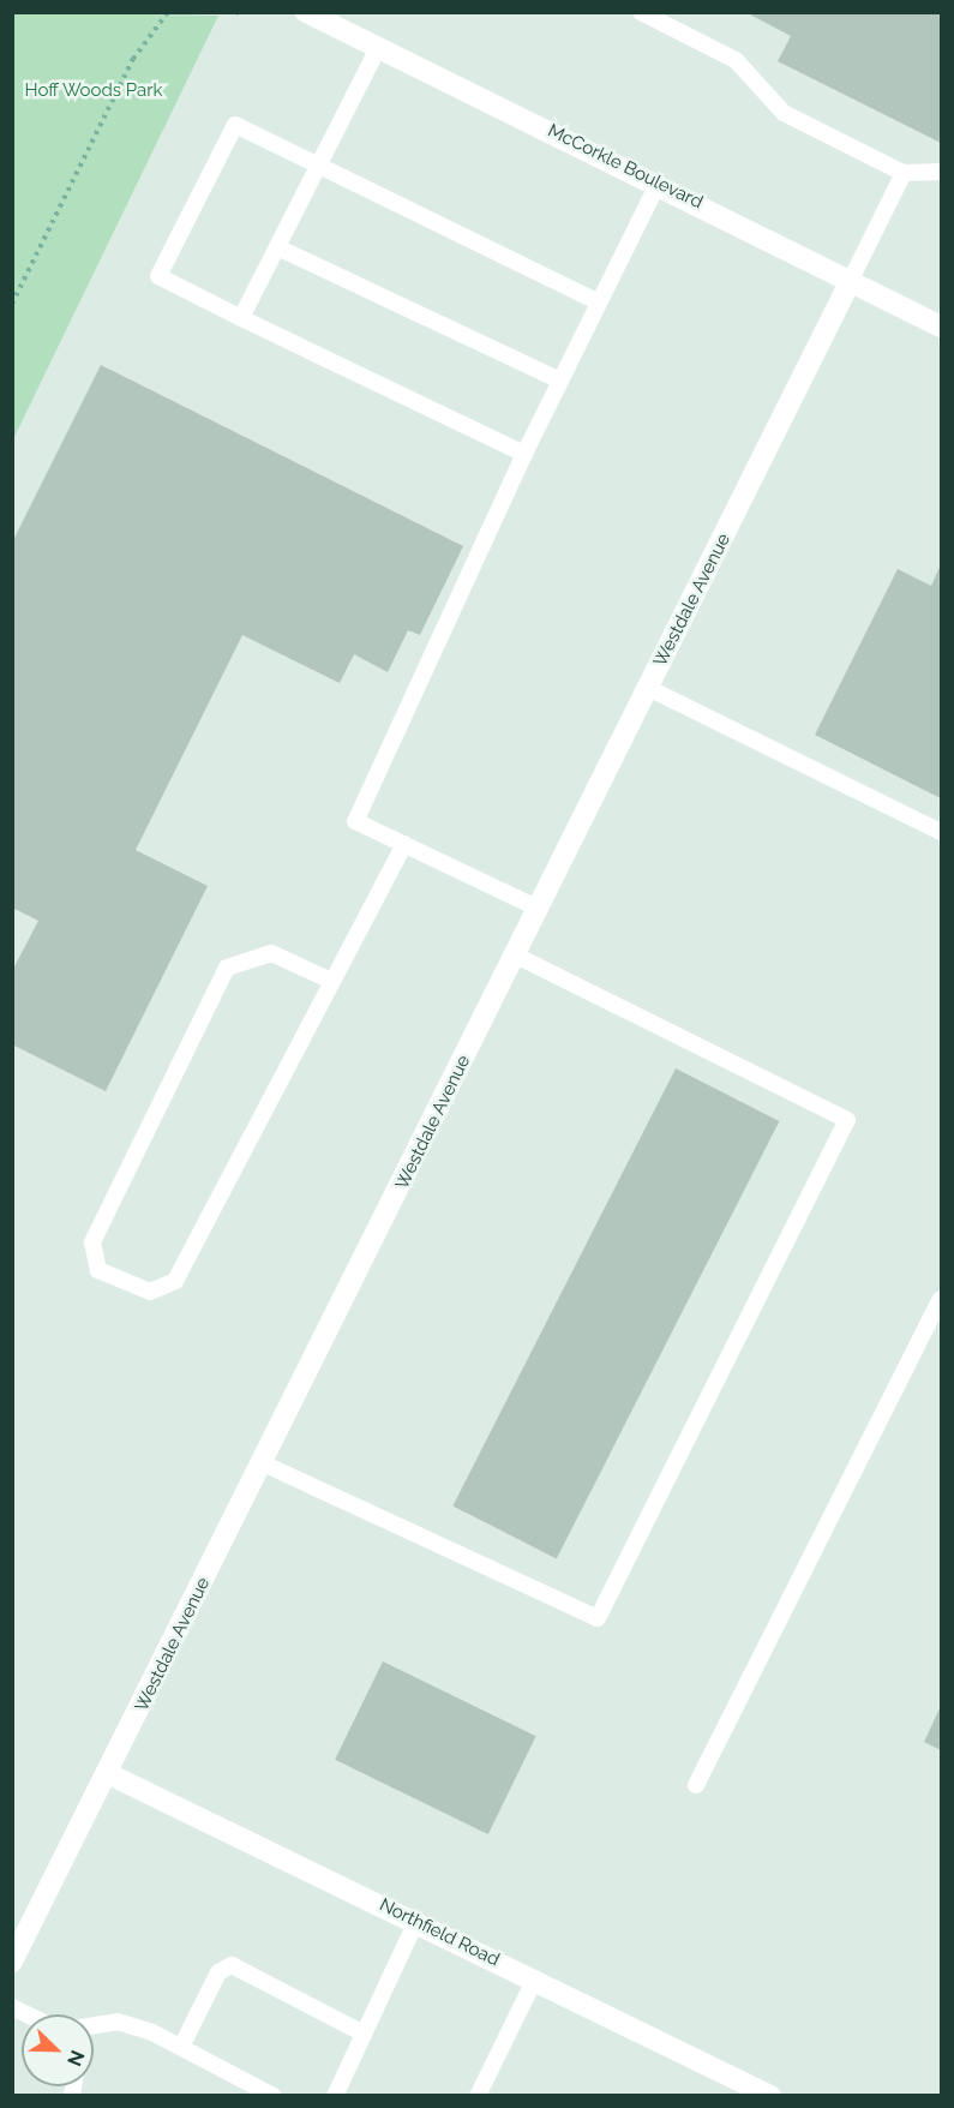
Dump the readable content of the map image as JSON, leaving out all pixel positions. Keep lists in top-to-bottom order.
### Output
{
  "streets": {
    "street": ["McCorkle Boulevard", "Westdale Avenue", "Northfield Road"]
  },
  "crossings": [
    ["McCorkle Boulevard", "Westdale Avenue"],
    ["Westdale Avenue", "Northfield Road"]
  ],
  "parks": ["Hoff Woods Park"],
  "north": "bottom right"
}
